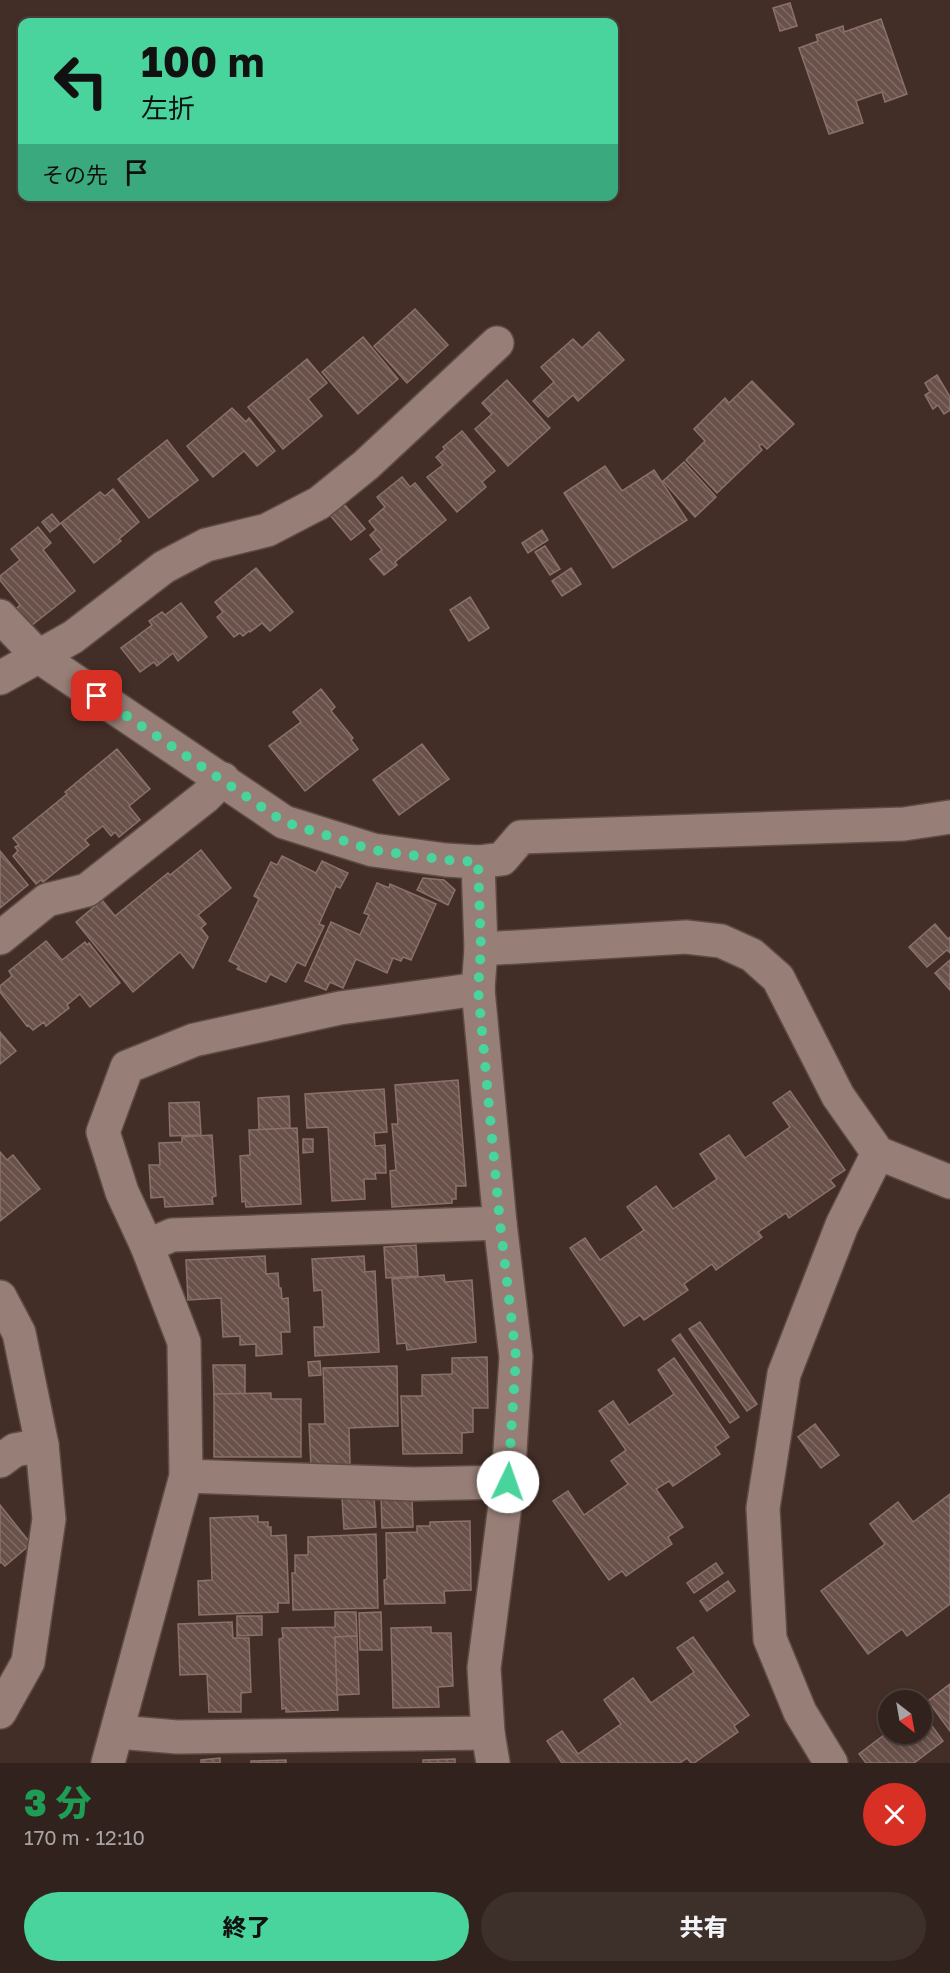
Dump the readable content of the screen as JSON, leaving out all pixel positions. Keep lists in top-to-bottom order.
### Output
{
  "north": "bottom right",
  "page": {
    "turn": ["100 m", "左折"],
    "then": "その先",
    "heading": ["3 分", "170 m · 12:10"],
    "buttons": ["終了", "共有"]
  }
}
